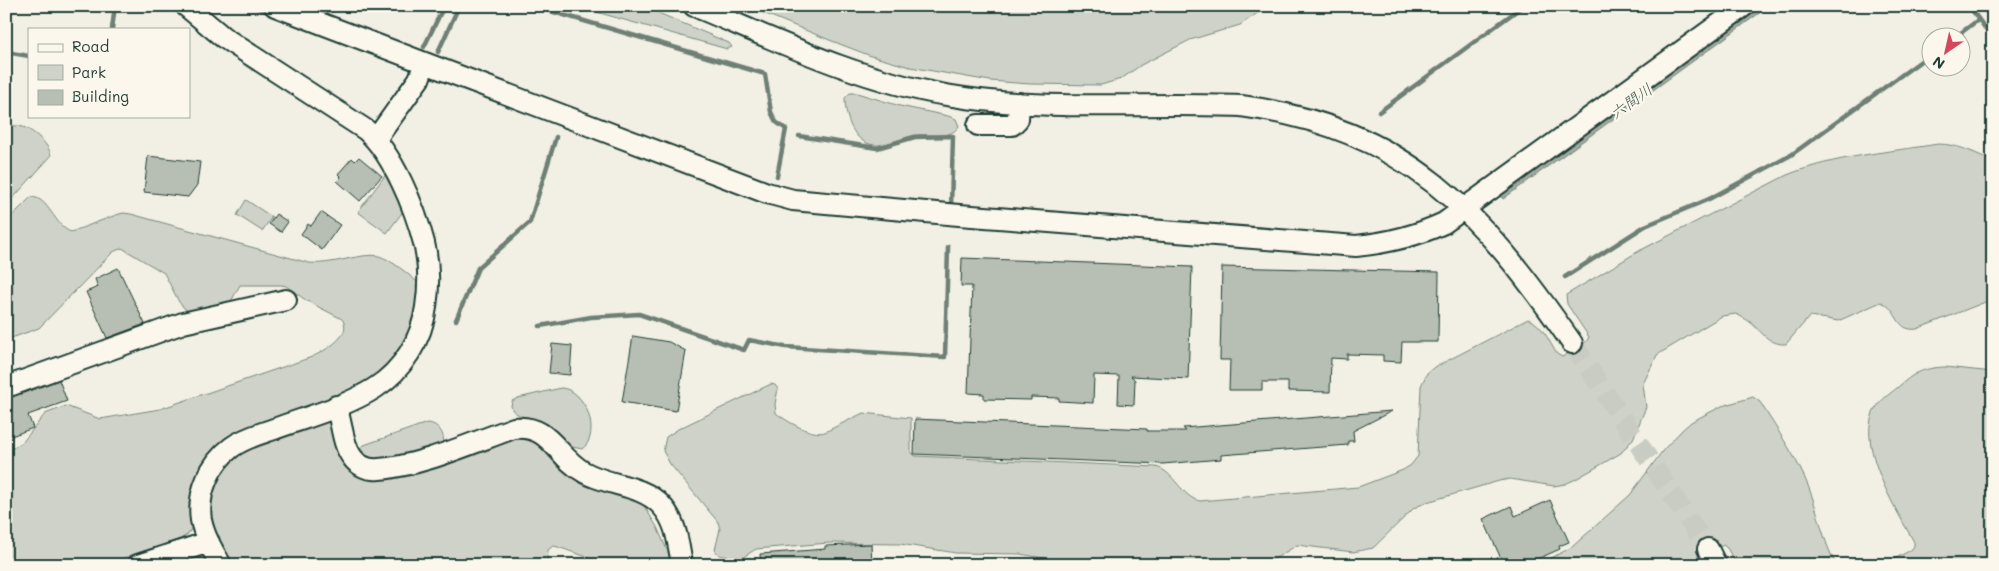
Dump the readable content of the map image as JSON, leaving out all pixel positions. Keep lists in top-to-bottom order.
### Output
{
  "water": ["六間川"],
  "legend": ["Road", "Park", "Building"],
  "north": "bottom left"
}
